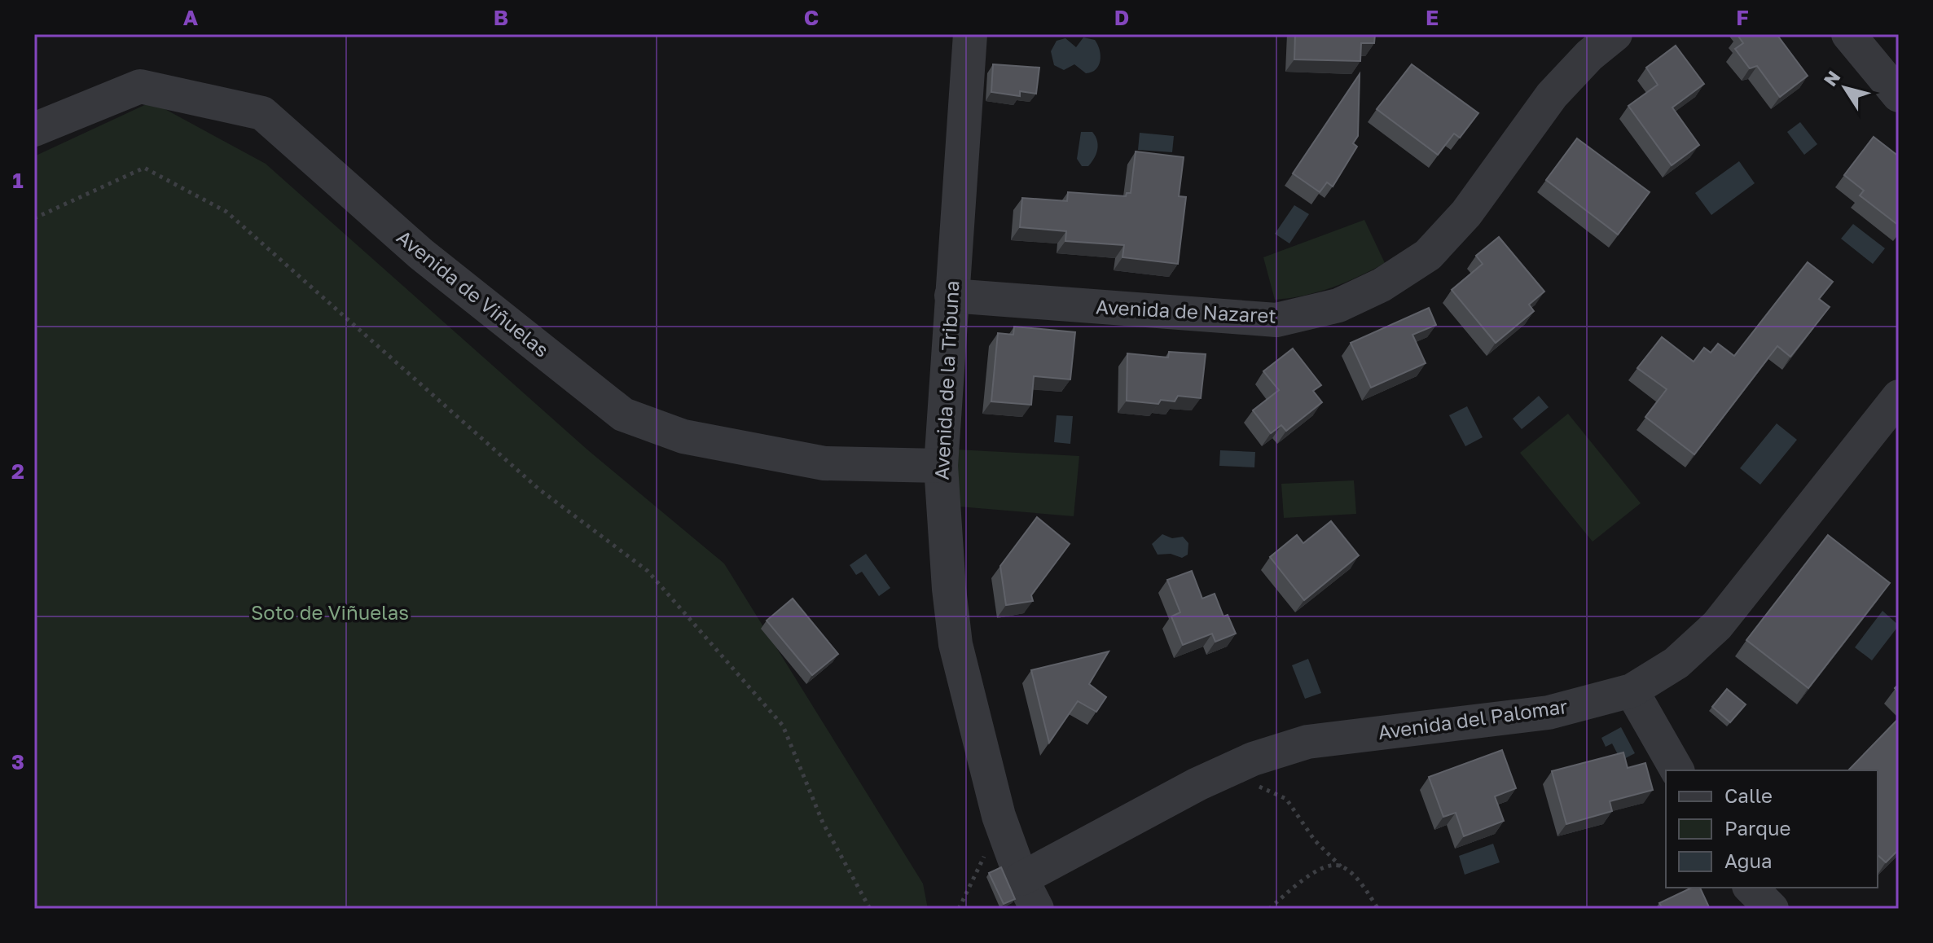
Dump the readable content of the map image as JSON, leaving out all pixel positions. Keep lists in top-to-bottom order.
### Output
{
  "streets": {
    "street": [
      "Avenida de Viñuelas",
      "Avenida de Nazaret",
      "Avenida de la Tribuna",
      "Avenida del Palomar"
    ]
  },
  "crossings": [
    ["Avenida de Viñuelas", "Avenida de la Tribuna"],
    ["Avenida de Nazaret", "Avenida de la Tribuna"],
    ["Avenida de la Tribuna", "Avenida del Palomar"]
  ],
  "parks": ["Soto de Viñuelas"],
  "legend": ["Calle", "Parque", "Agua"],
  "north": "top left",
  "grid": {
    "columns": [
      "A",
      "B",
      "C",
      "D",
      "E",
      "F"
    ],
    "rows": ["1", "2", "3"]
  }
}
